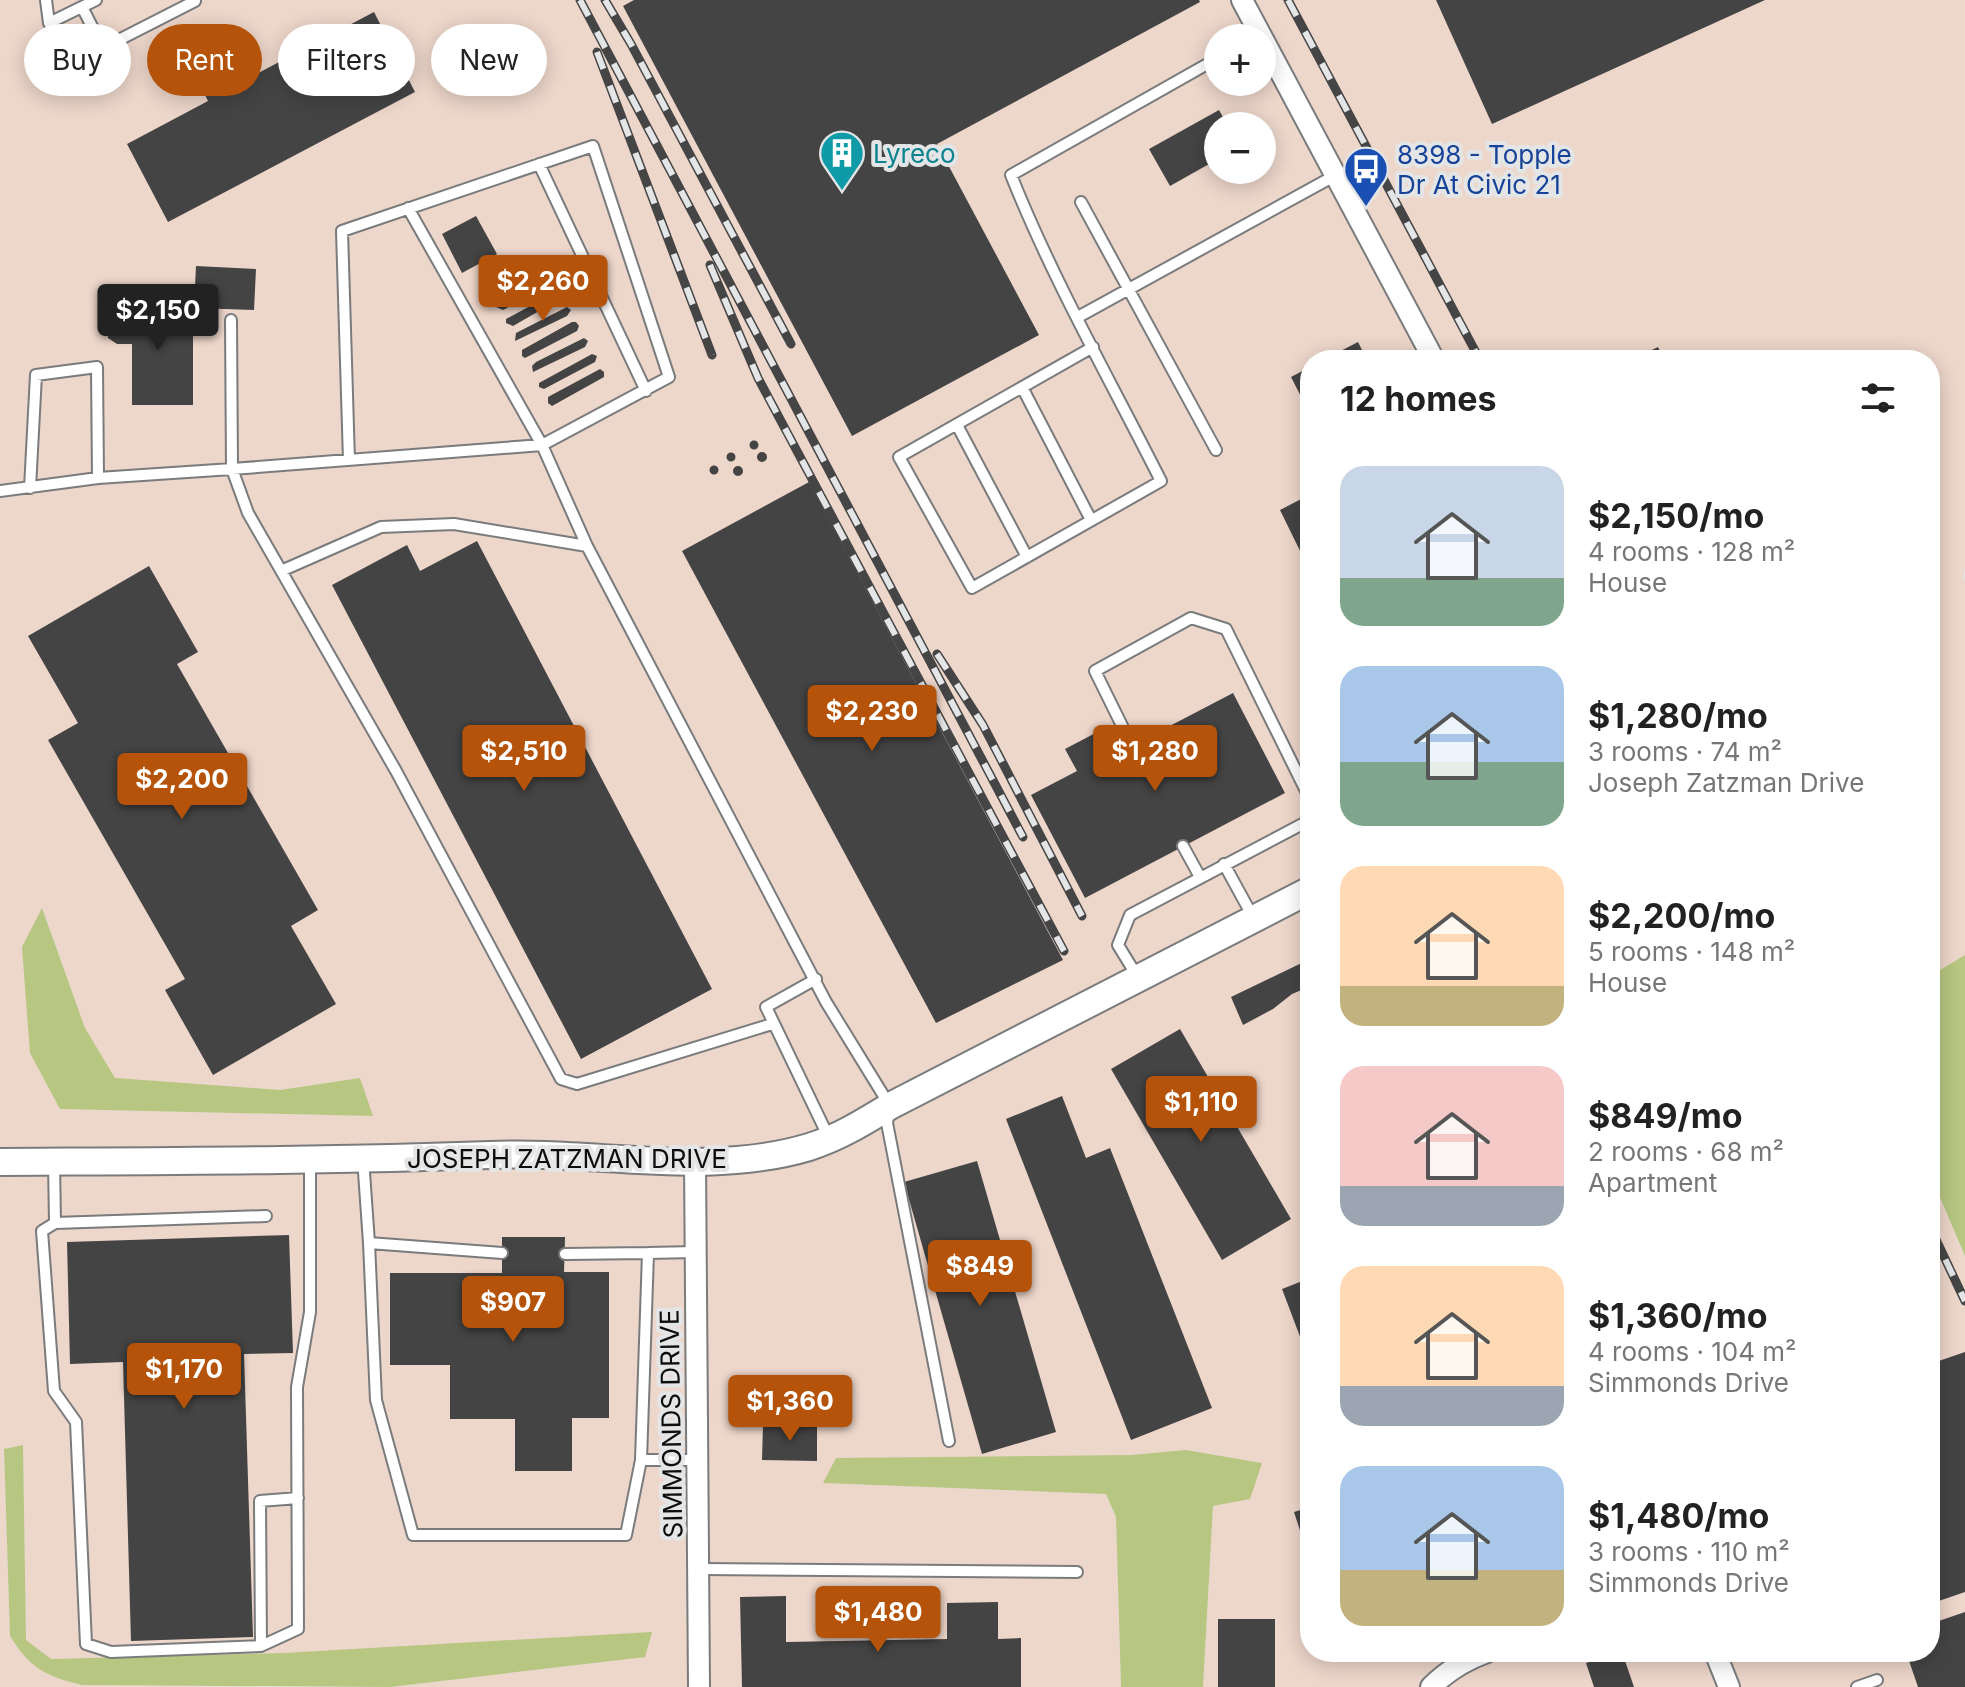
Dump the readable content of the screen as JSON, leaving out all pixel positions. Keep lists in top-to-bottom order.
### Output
{
  "streets": {
    "street": ["JOSEPH ZATZMAN DRIVE", "SIMMONDS DRIVE"]
  },
  "crossings": [
    ["JOSEPH ZATZMAN DRIVE", "SIMMONDS DRIVE"]
  ],
  "places": {
    "building": ["Lyreco"],
    "bus stop": ["8398 - Topple Dr At Civic 21"]
  },
  "page": {
    "map_buttons": ["+", "−"],
    "chip": [
      "Buy",
      "Rent",
      "Filters",
      "New"
    ],
    "price": [
      "$2,260",
      "$2,150",
      "$2,230",
      "$2,510",
      "$1,280",
      "$2,200",
      "$1,110",
      "$849",
      "$907",
      "$1,170",
      "$1,360",
      "$1,480"
    ],
    "heading": "12 homes",
    "list": [
      {
        "name": "$2,150/mo",
        "note": "4 rooms · 128 m² · House"
      },
      {
        "name": "$1,280/mo",
        "note": "3 rooms · 74 m² · Joseph Zatzman Drive"
      },
      {
        "name": "$2,200/mo",
        "note": "5 rooms · 148 m² · House"
      },
      {
        "name": "$849/mo",
        "note": "2 rooms · 68 m² · Apartment"
      },
      {
        "name": "$1,360/mo",
        "note": "4 rooms · 104 m² · Simmonds Drive"
      },
      {
        "name": "$1,480/mo",
        "note": "3 rooms · 110 m² · Simmonds Drive"
      }
    ]
  }
}
